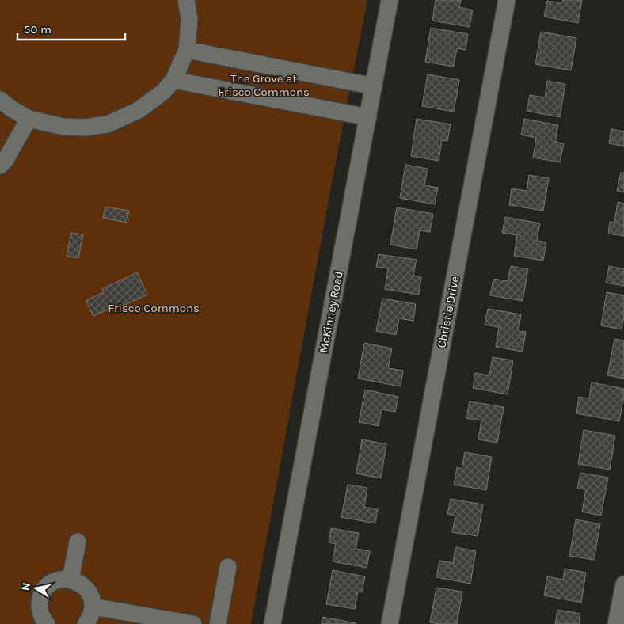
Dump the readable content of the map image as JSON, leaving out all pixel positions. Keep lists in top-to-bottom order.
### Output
{
  "streets": {
    "street": ["McKinney Road", "Christie Drive"]
  },
  "parks": ["The Grove at Frisco Commons", "Frisco Commons"],
  "scale_bar": "50 m",
  "north": "left"
}
